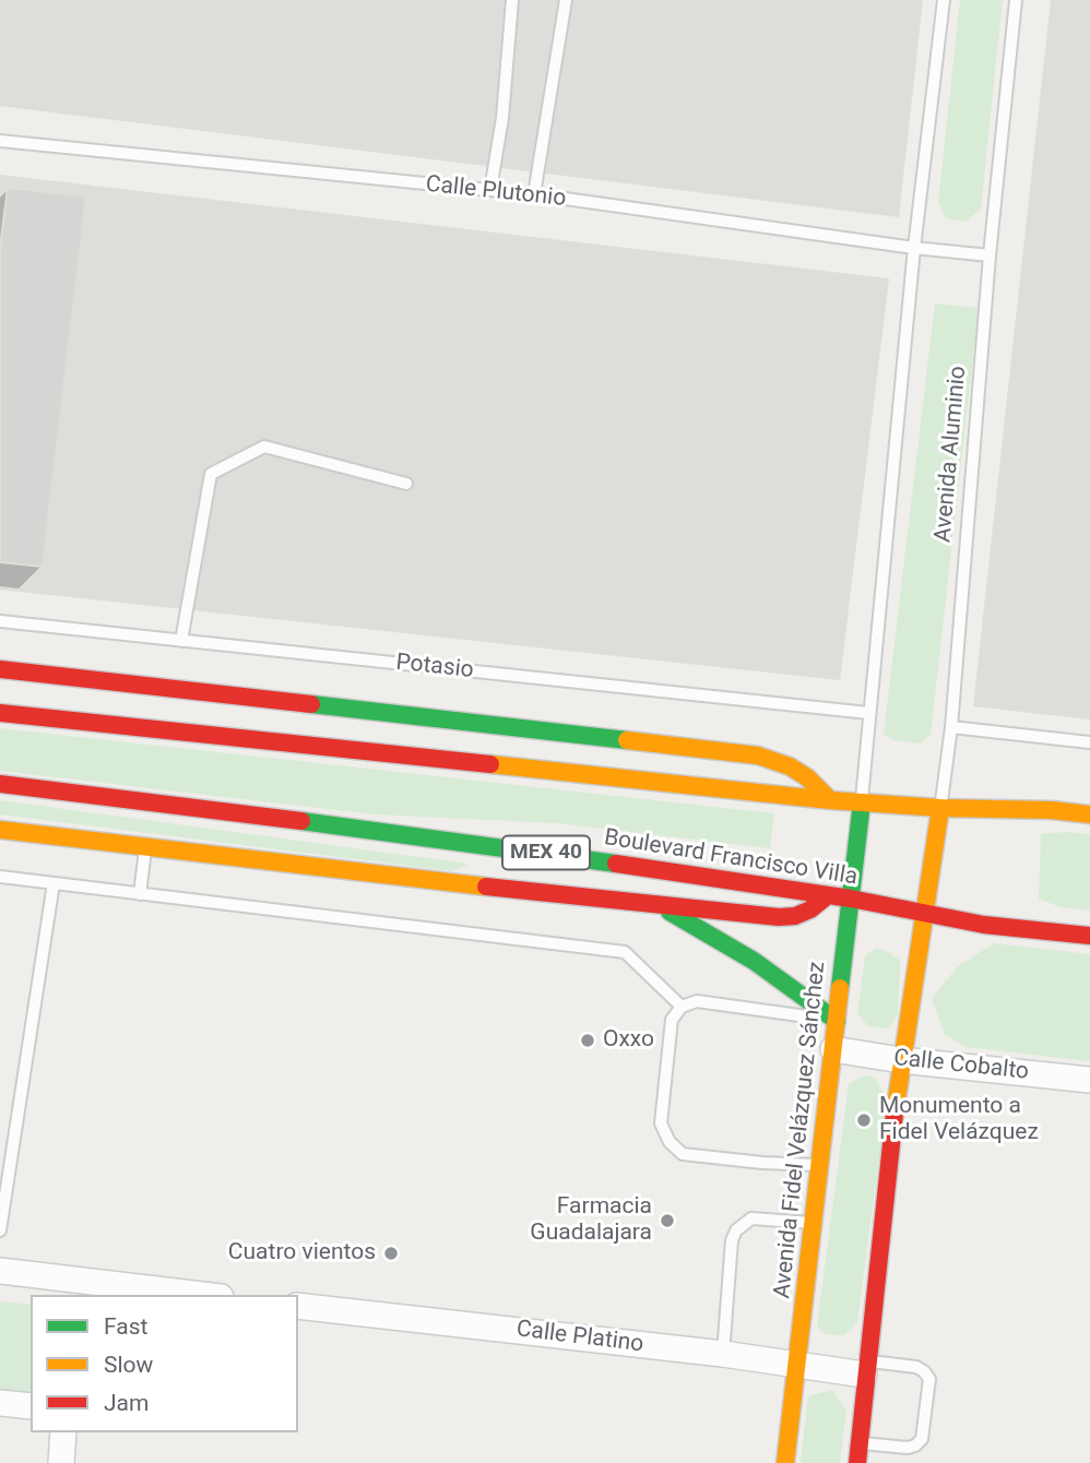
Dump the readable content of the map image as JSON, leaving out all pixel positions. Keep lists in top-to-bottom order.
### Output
{
  "streets": {
    "main road": [
      "Avenida Aluminio",
      "MEX 40",
      "Boulevard Francisco Villa",
      "Avenida Fidel Velázquez Sánchez"
    ],
    "street": ["Calle Cobalto", "Calle Platino"],
    "lane": ["Calle Plutonio", "Potasio"]
  },
  "crossings": [
    ["Calle Plutonio", "Avenida Aluminio"],
    ["Avenida Aluminio", "Boulevard Francisco Villa"],
    ["Boulevard Francisco Villa", "Avenida Fidel Velázquez Sánchez"],
    ["Calle Cobalto", "Avenida Fidel Velázquez Sánchez"],
    ["Avenida Fidel Velázquez Sánchez", "Calle Platino"]
  ],
  "places": [
    "Oxxo",
    "Monumento a Fidel Velázquez",
    "Farmacia Guadalajara",
    "Cuatro vientos"
  ],
  "legend": ["Fast", "Slow", "Jam"]
}
